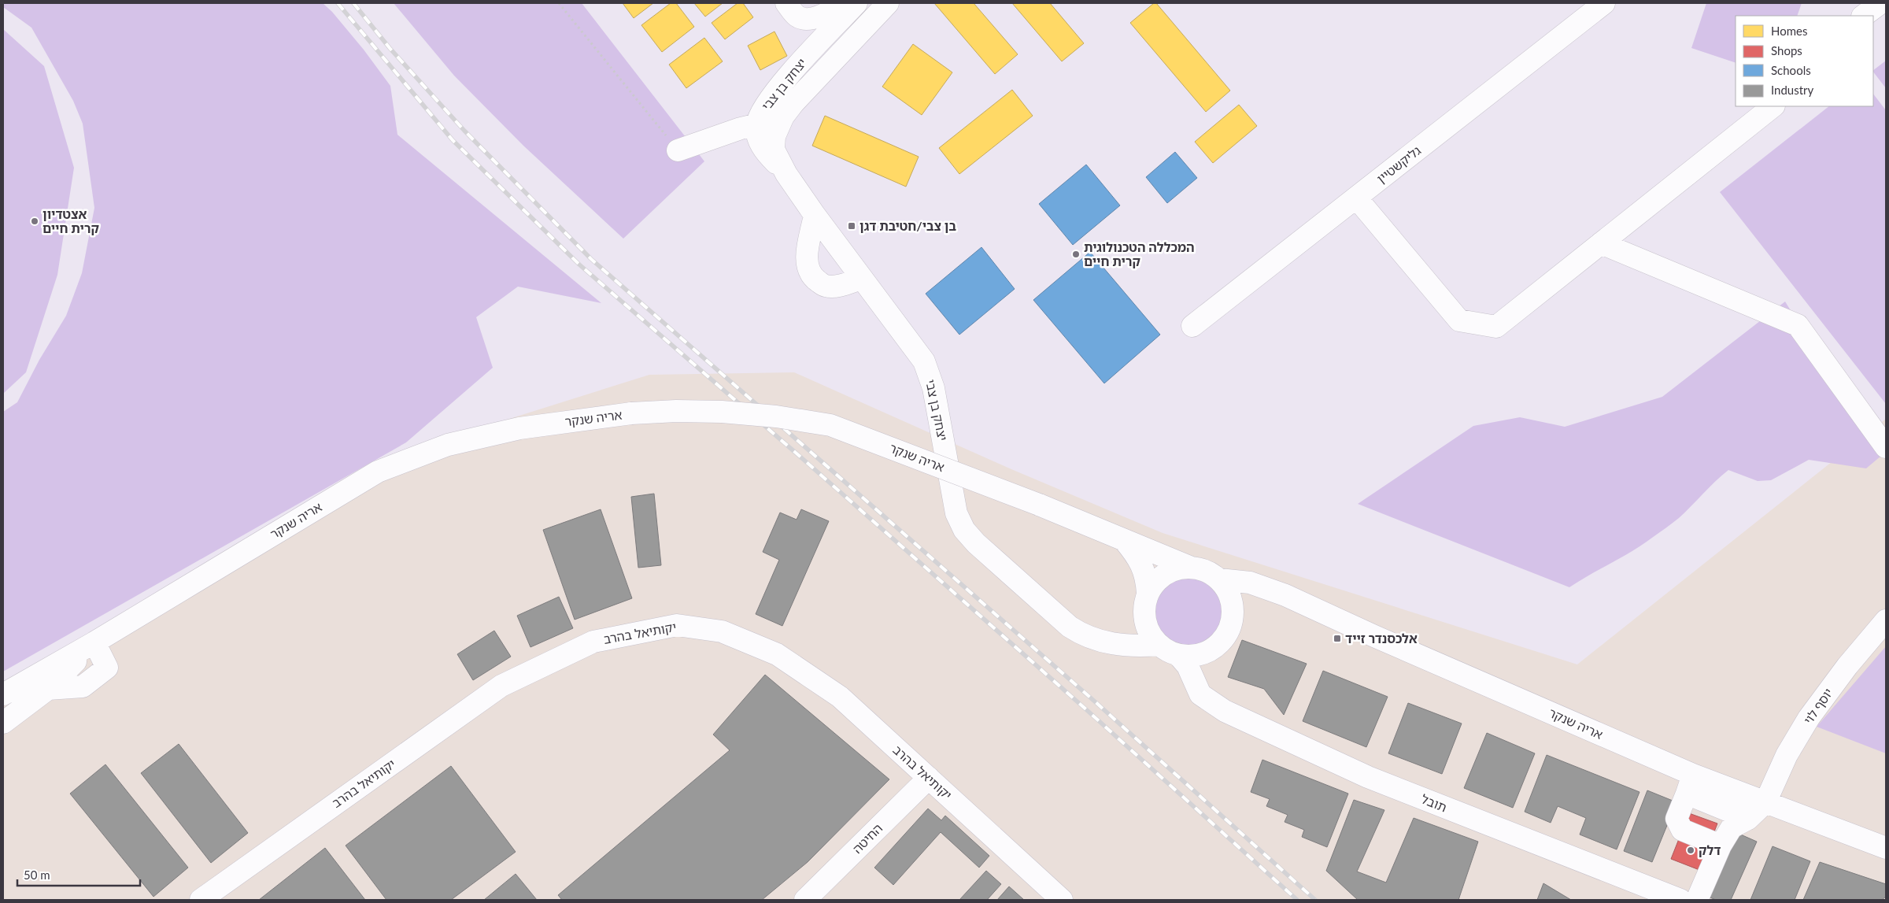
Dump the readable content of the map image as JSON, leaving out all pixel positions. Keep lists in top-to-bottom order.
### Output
{
  "streets": {
    "street": [
      "יצחק בן צבי",
      "גליקשטיין",
      "אריה שנקר",
      "יקותיאל בהרב",
      "יוסף לוי",
      "תובל",
      "החיטה"
    ]
  },
  "crossings": [
    ["יצחק בן צבי", "אריה שנקר"],
    ["יצחק בן צבי", "תובל"],
    ["אריה שנקר", "יוסף לוי"],
    ["אריה שנקר", "תובל"],
    ["יקותיאל בהרב", "החיטה"]
  ],
  "places": {
    "other": ["אצטדיון קרית חיים", "המכללה הטכנולוגית קרית חיים", "דלק"],
    "transit": ["בן צבי/חטיבת דגן", "אלכסנדר זייד"]
  },
  "legend": [
    "Homes",
    "Shops",
    "Schools",
    "Industry"
  ],
  "scale_bar": "50 m"
}
